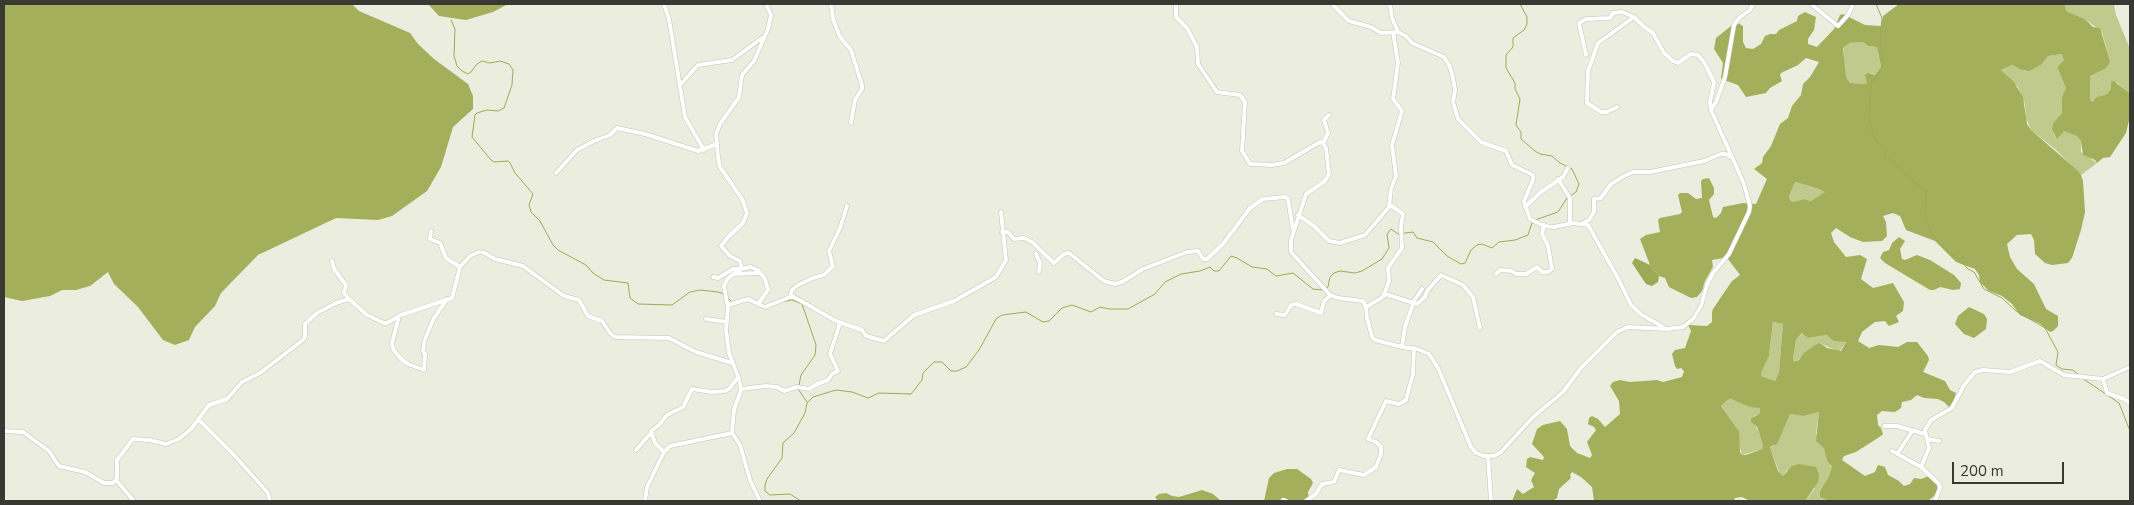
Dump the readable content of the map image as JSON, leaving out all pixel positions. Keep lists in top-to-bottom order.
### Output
{
  "scale_bar": "200 m"
}
